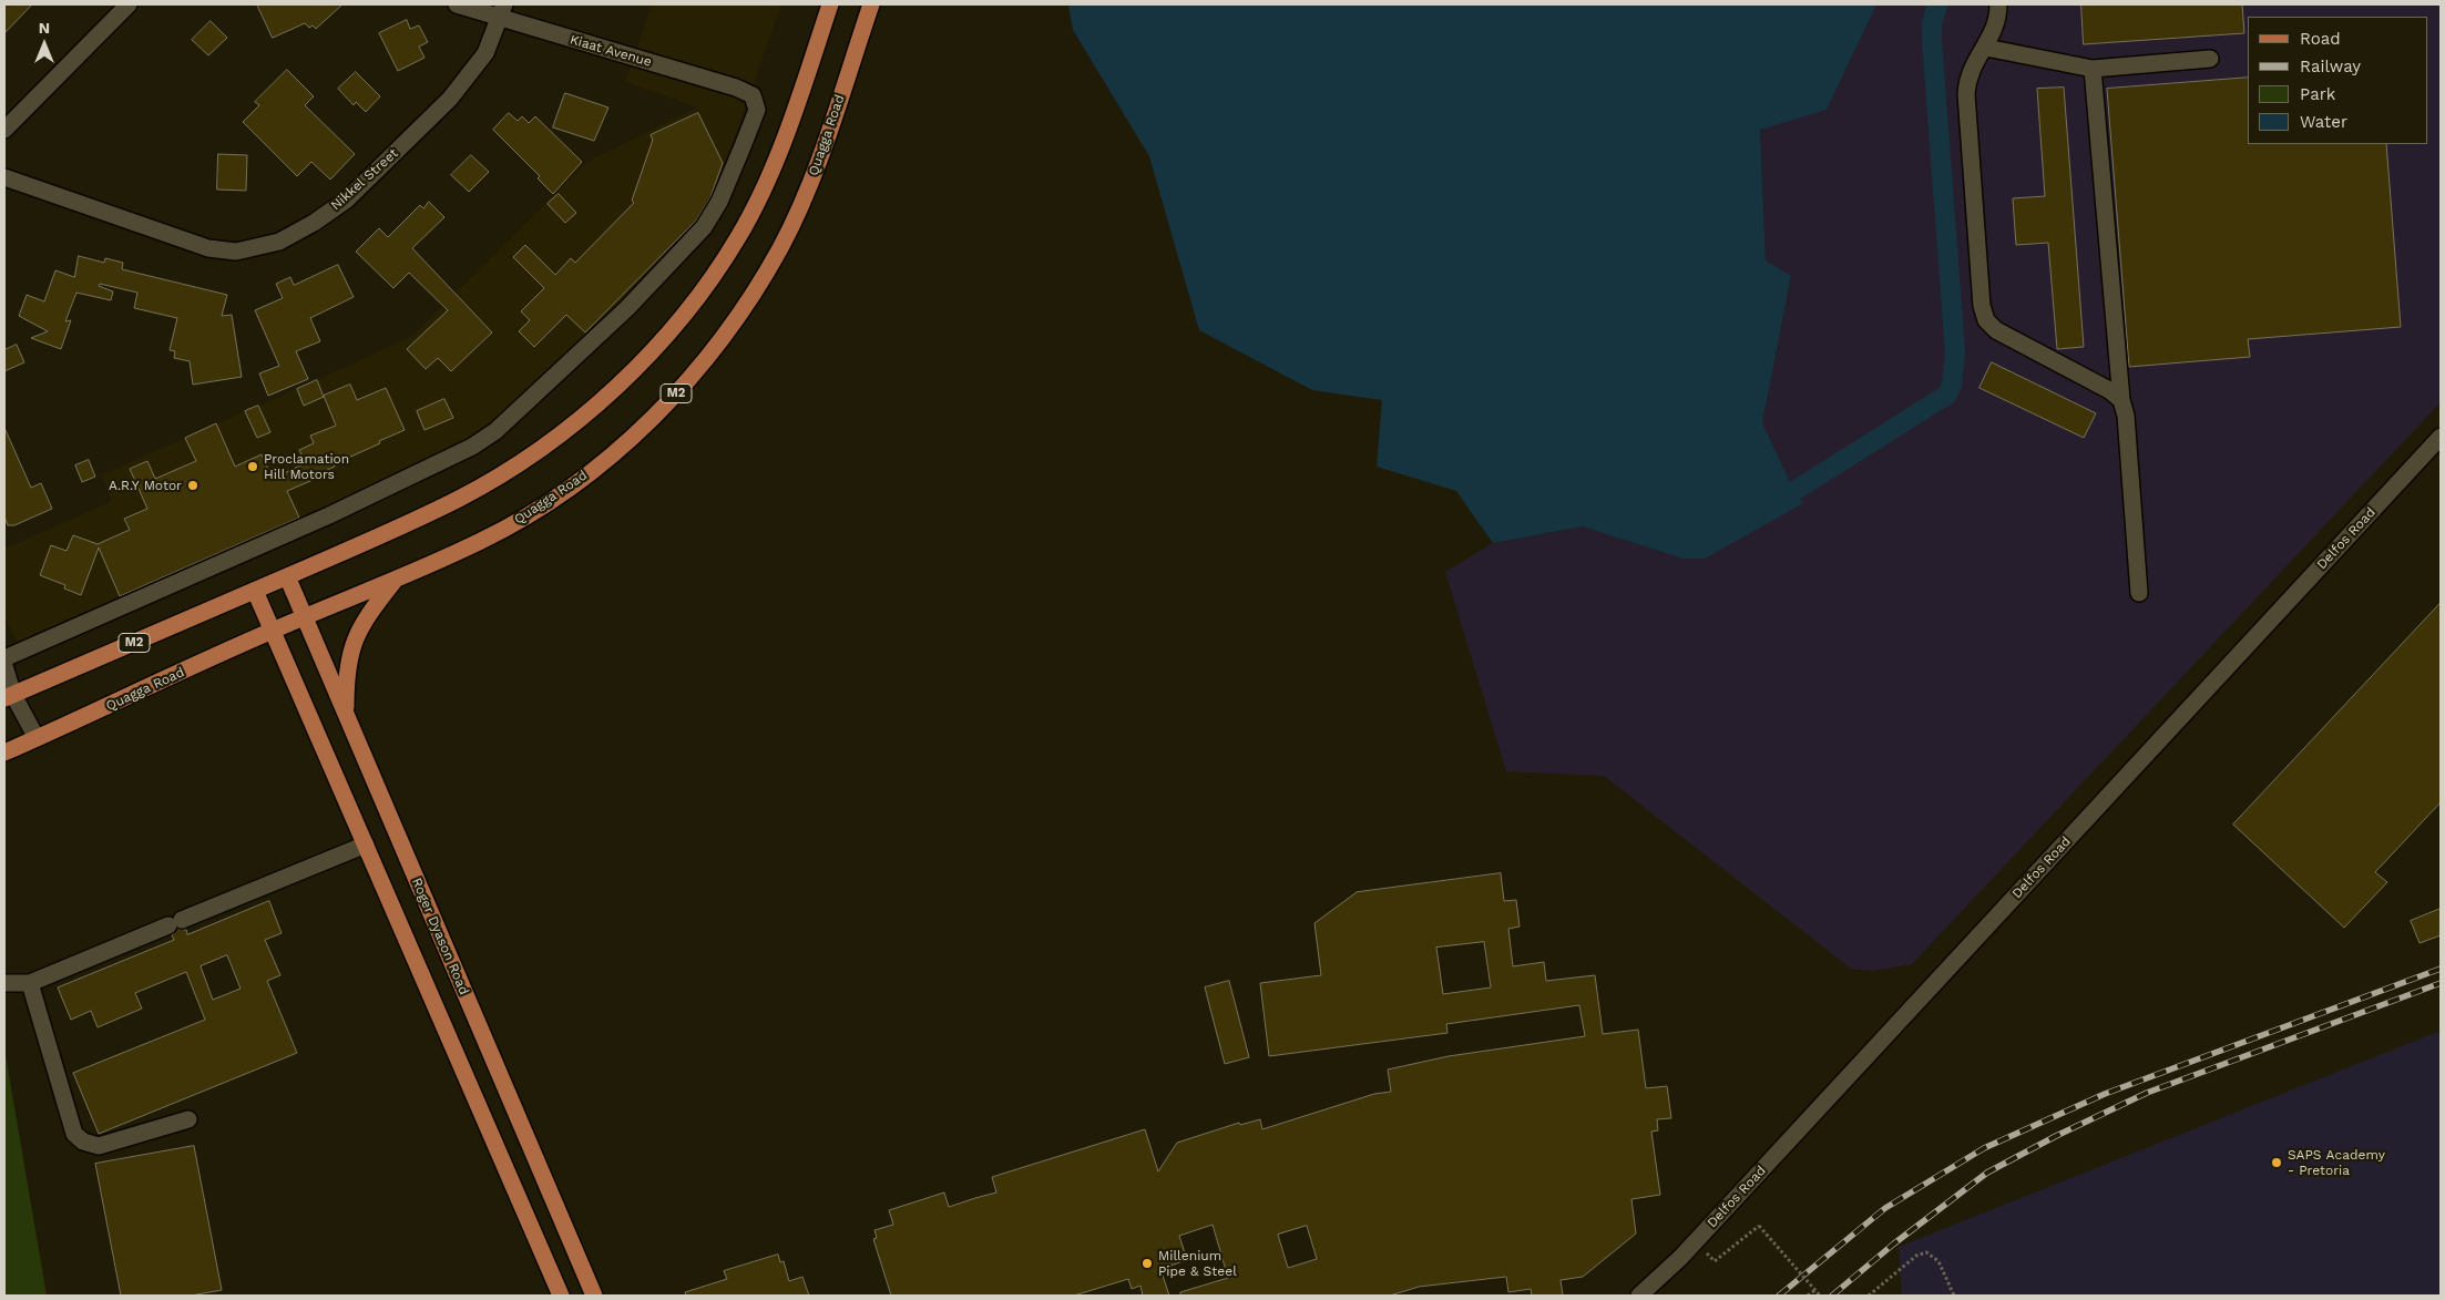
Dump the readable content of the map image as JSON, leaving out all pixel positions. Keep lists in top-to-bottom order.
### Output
{
  "streets": {
    "main road": ["Quagga Road", "M2", "Roger Dyason Road"],
    "street": ["Kiaat Avenue", "Nikkel Street", "Delfos Road"]
  },
  "crossings": [
    ["Kiaat Avenue", "Nikkel Street"],
    ["Quagga Road", "Roger Dyason Road"],
    ["M2", "Roger Dyason Road"]
  ],
  "places": [
    "Proclamation Hill Motors",
    "A.R.Y Motor",
    "SAPS Academy - Pretoria",
    "Millenium Pipe & Steel"
  ],
  "legend": [
    "Road",
    "Railway",
    "Park",
    "Water"
  ],
  "north": "top"
}
